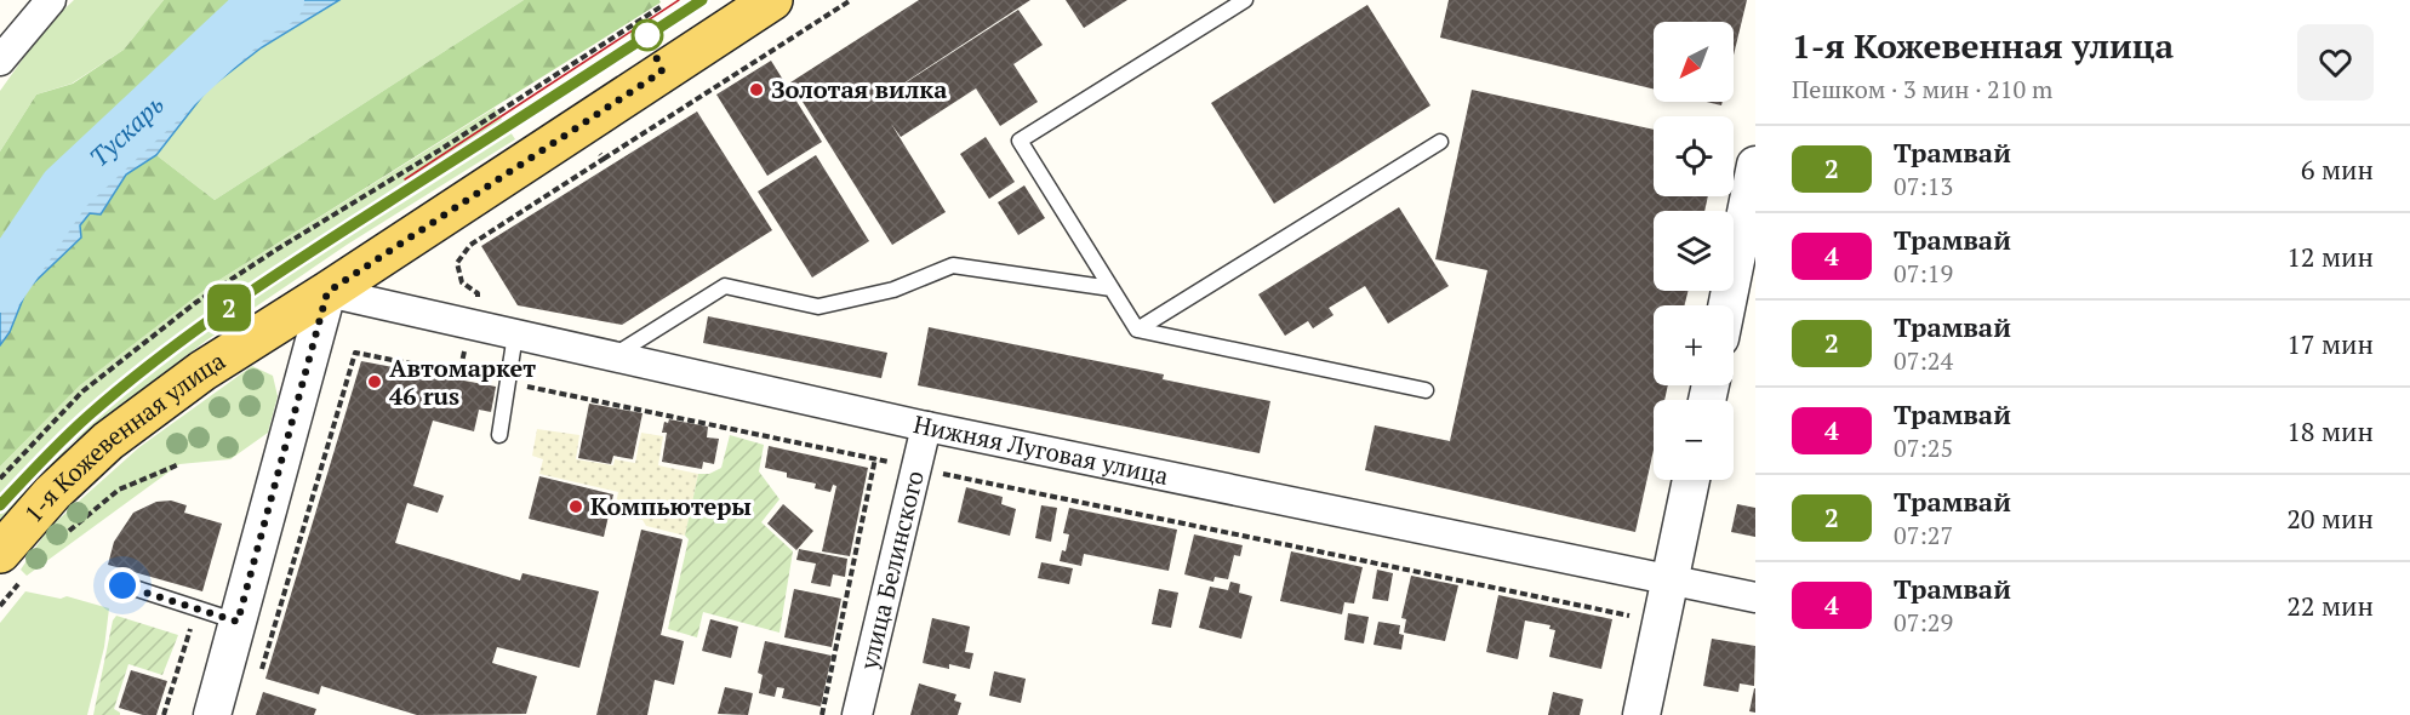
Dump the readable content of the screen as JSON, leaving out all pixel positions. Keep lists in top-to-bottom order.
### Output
{
  "streets": {
    "main road": ["1-я Кожевенная улица"],
    "street": ["Нижняя Луговая улица", "улица Белинского"]
  },
  "crossings": [
    ["1-я Кожевенная улица", "Нижняя Луговая улица"],
    ["Нижняя Луговая улица", "улица Белинского"]
  ],
  "water": ["Тускарь"],
  "places": ["Золотая вилка", "Автомаркет 46 rus", "Компьютеры"],
  "lines": ["tram line 2"],
  "north": "bottom left",
  "page": {
    "on_map": "2",
    "heading": ["1-я Кожевенная улица", "Пешком · 3 мин · 210 m"],
    "map_buttons": ["+", "−"],
    "list": [
      {
        "mark": "2",
        "name": "Трамвай",
        "note": "07:13",
        "value": "6 мин"
      },
      {
        "mark": "4",
        "name": "Трамвай",
        "note": "07:19",
        "value": "12 мин"
      },
      {
        "mark": "2",
        "name": "Трамвай",
        "note": "07:24",
        "value": "17 мин"
      },
      {
        "mark": "4",
        "name": "Трамвай",
        "note": "07:25",
        "value": "18 мин"
      },
      {
        "mark": "2",
        "name": "Трамвай",
        "note": "07:27",
        "value": "20 мин"
      },
      {
        "mark": "4",
        "name": "Трамвай",
        "note": "07:29",
        "value": "22 мин"
      }
    ]
  }
}
